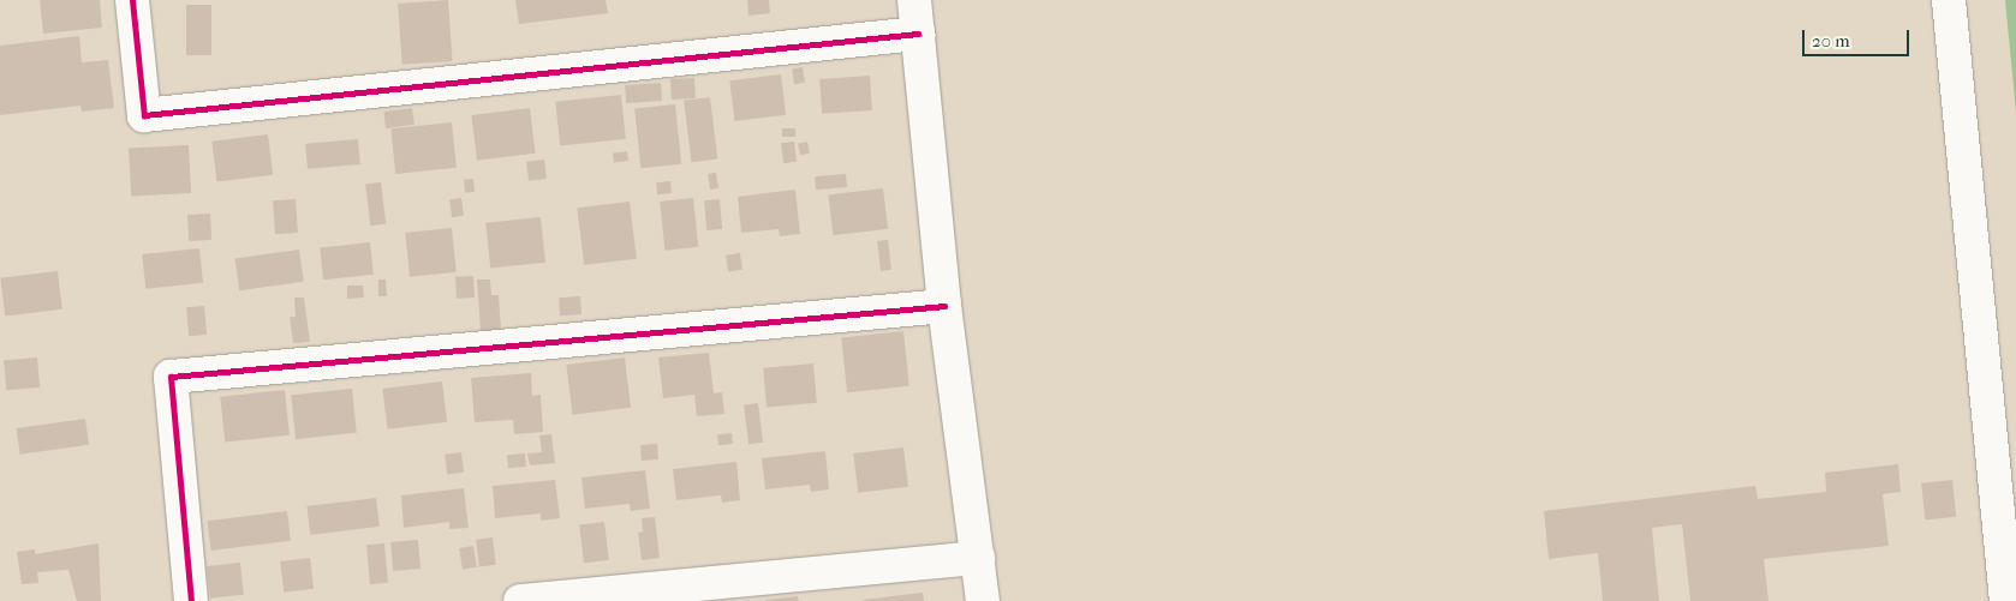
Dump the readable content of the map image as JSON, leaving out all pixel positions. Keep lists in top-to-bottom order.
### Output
{
  "scale_bar": "20 m"
}
